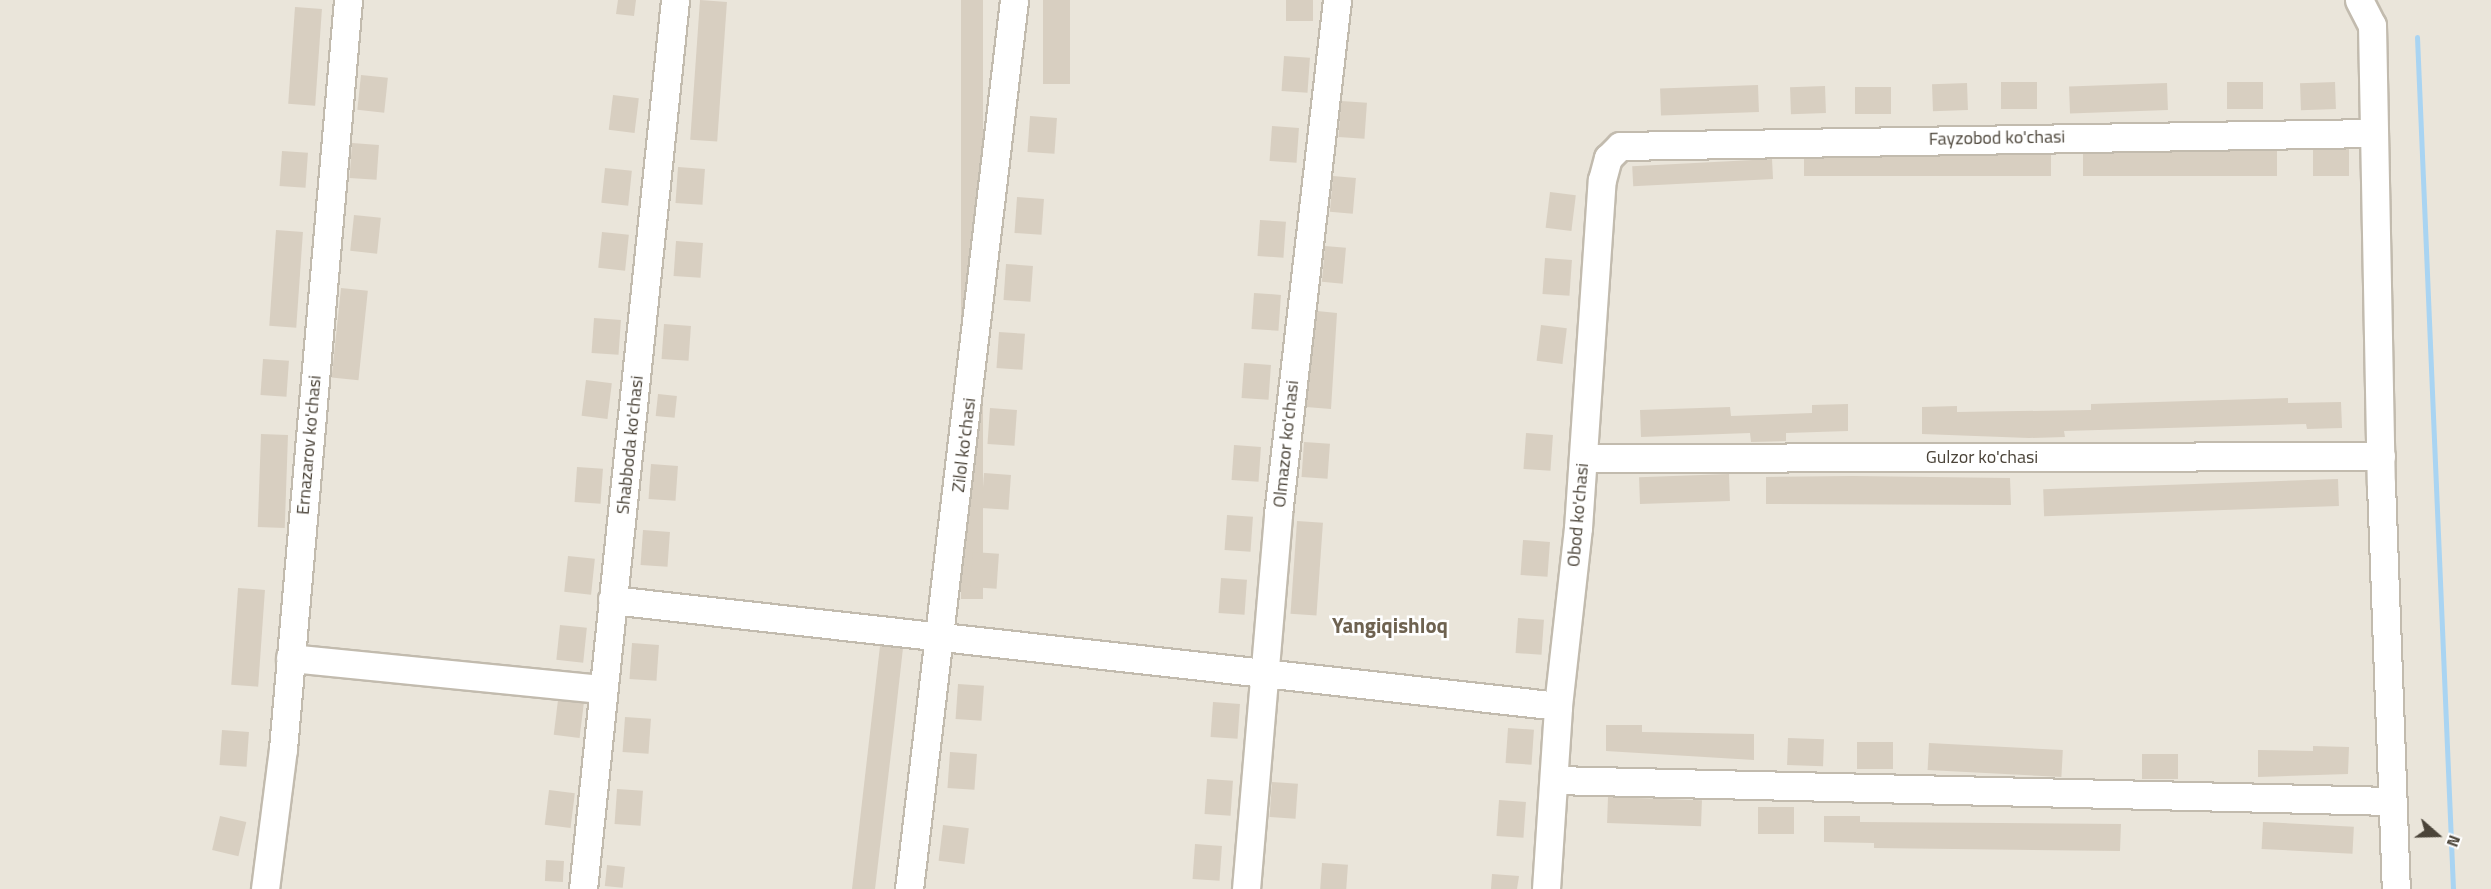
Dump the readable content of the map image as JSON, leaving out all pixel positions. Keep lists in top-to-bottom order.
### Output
{
  "streets": {
    "street": [
      "Fayzobod ko'chasi",
      "Olmazor ko'chasi",
      "Ernazarov ko'chasi",
      "Shabboda ko'chasi",
      "Zilol ko'chasi",
      "Gulzor ko'chasi",
      "Obod ko'chasi"
    ]
  },
  "crossings": [
    ["Fayzobod ko'chasi", "Obod ko'chasi"],
    ["Gulzor ko'chasi", "Obod ko'chasi"]
  ],
  "districts": ["Yangiqishloq"],
  "north": "right"
}
